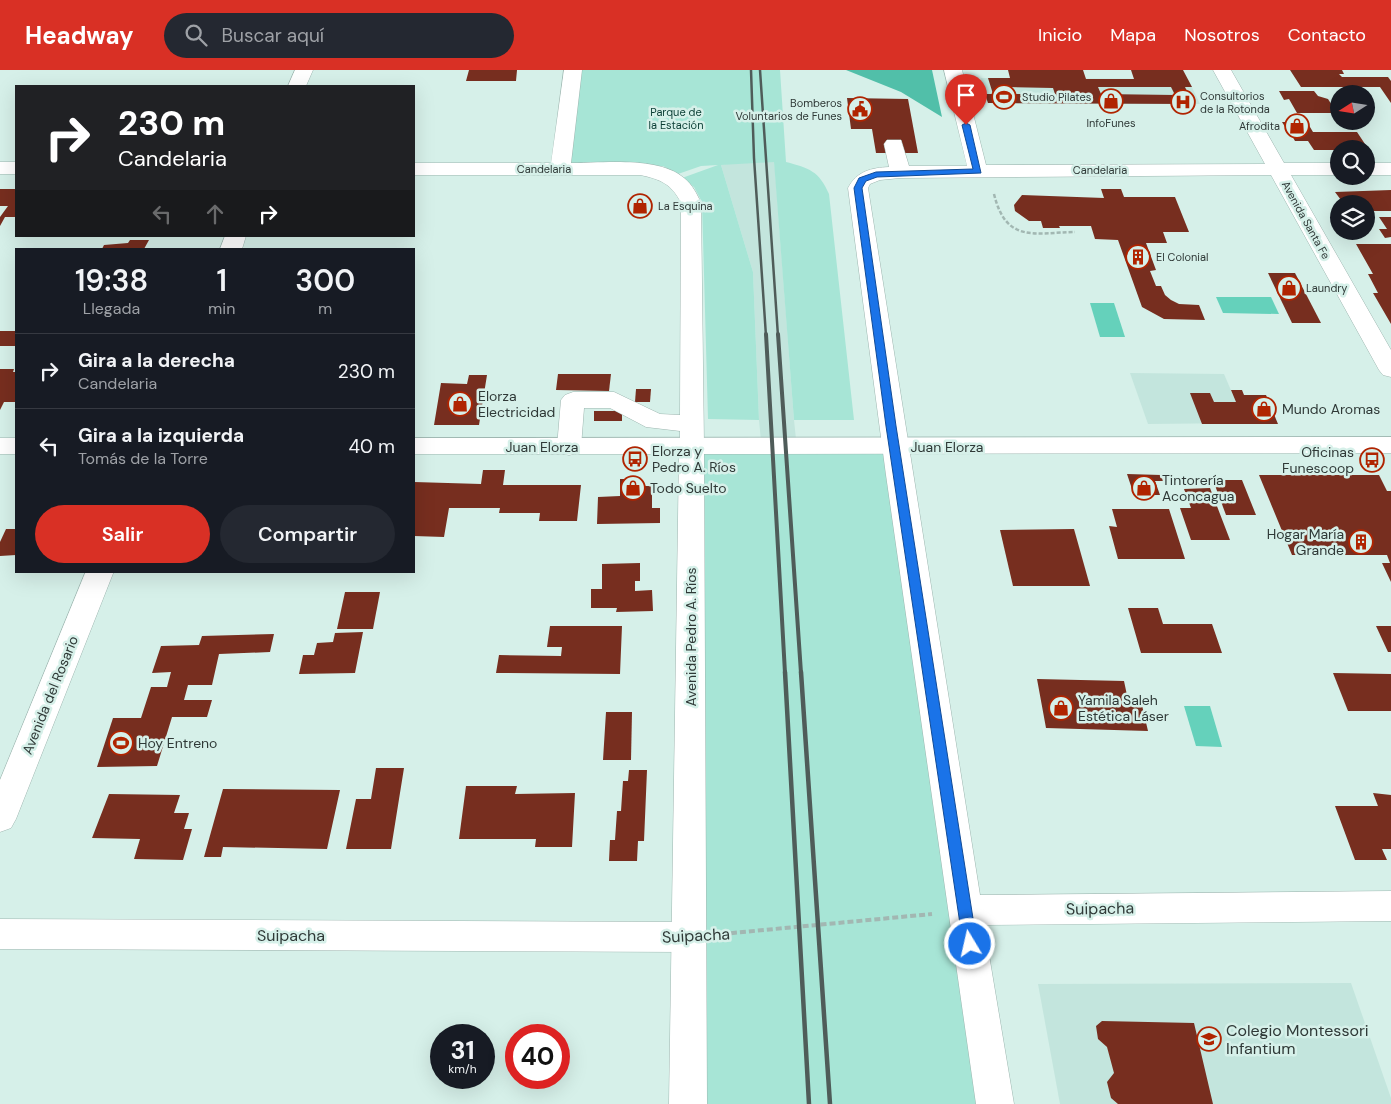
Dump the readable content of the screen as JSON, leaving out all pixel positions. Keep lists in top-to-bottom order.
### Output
{
  "streets": {
    "street": [
      "Candelaria",
      "Avenida Santa Fe",
      "Juan Elorza",
      "Avenida Pedro A. Ríos",
      "Avenida del Rosario",
      "Suipacha"
    ]
  },
  "crossings": [
    ["Candelaria", "Avenida Santa Fe"],
    ["Candelaria", "Juan Elorza"],
    ["Candelaria", "Avenida Pedro A. Ríos"],
    ["Juan Elorza", "Avenida Pedro A. Ríos"],
    ["Avenida Pedro A. Ríos", "Suipacha"]
  ],
  "parks": ["Parque de la Estación"],
  "places": {
    "sports": ["Studio Pilates", "Hoy Entreno"],
    "shop": [
      "InfoFunes",
      "Afrodita",
      "La Esquina",
      "Laundry",
      "Elorza Electricidad",
      "Mundo Aromas",
      "Todo Suelto",
      "Tintorería Aconcagua",
      "Yamila Saleh Estética Láser"
    ],
    "hospital": ["Consultorios de la Rotonda"],
    "public building": ["Bomberos Voluntarios de Funes"],
    "building": ["El Colonial", "Hogar María Grande"],
    "bus stop": ["Elorza y Pedro A. Ríos", "Oficinas Funescoop"],
    "school or university": ["Colegio Montessori Infantium"]
  },
  "north": "left",
  "page": {
    "header": "Headway",
    "search": "Buscar aquí",
    "nav": [
      "Inicio",
      "Mapa",
      "Nosotros",
      "Contacto"
    ],
    "turn": ["230 m", "Candelaria"],
    "eta": [
      "19:38",
      "Llegada",
      "1",
      "min",
      "300",
      "m"
    ],
    "list": [
      {
        "name": "Gira a la derecha",
        "note": "Candelaria",
        "value": "230 m"
      },
      {
        "name": "Gira a la izquierda",
        "note": "Tomás de la Torre",
        "value": "40 m"
      }
    ],
    "buttons": ["Salir", "Compartir"],
    "speed": "31 km/h",
    "limit": "40"
  }
}
